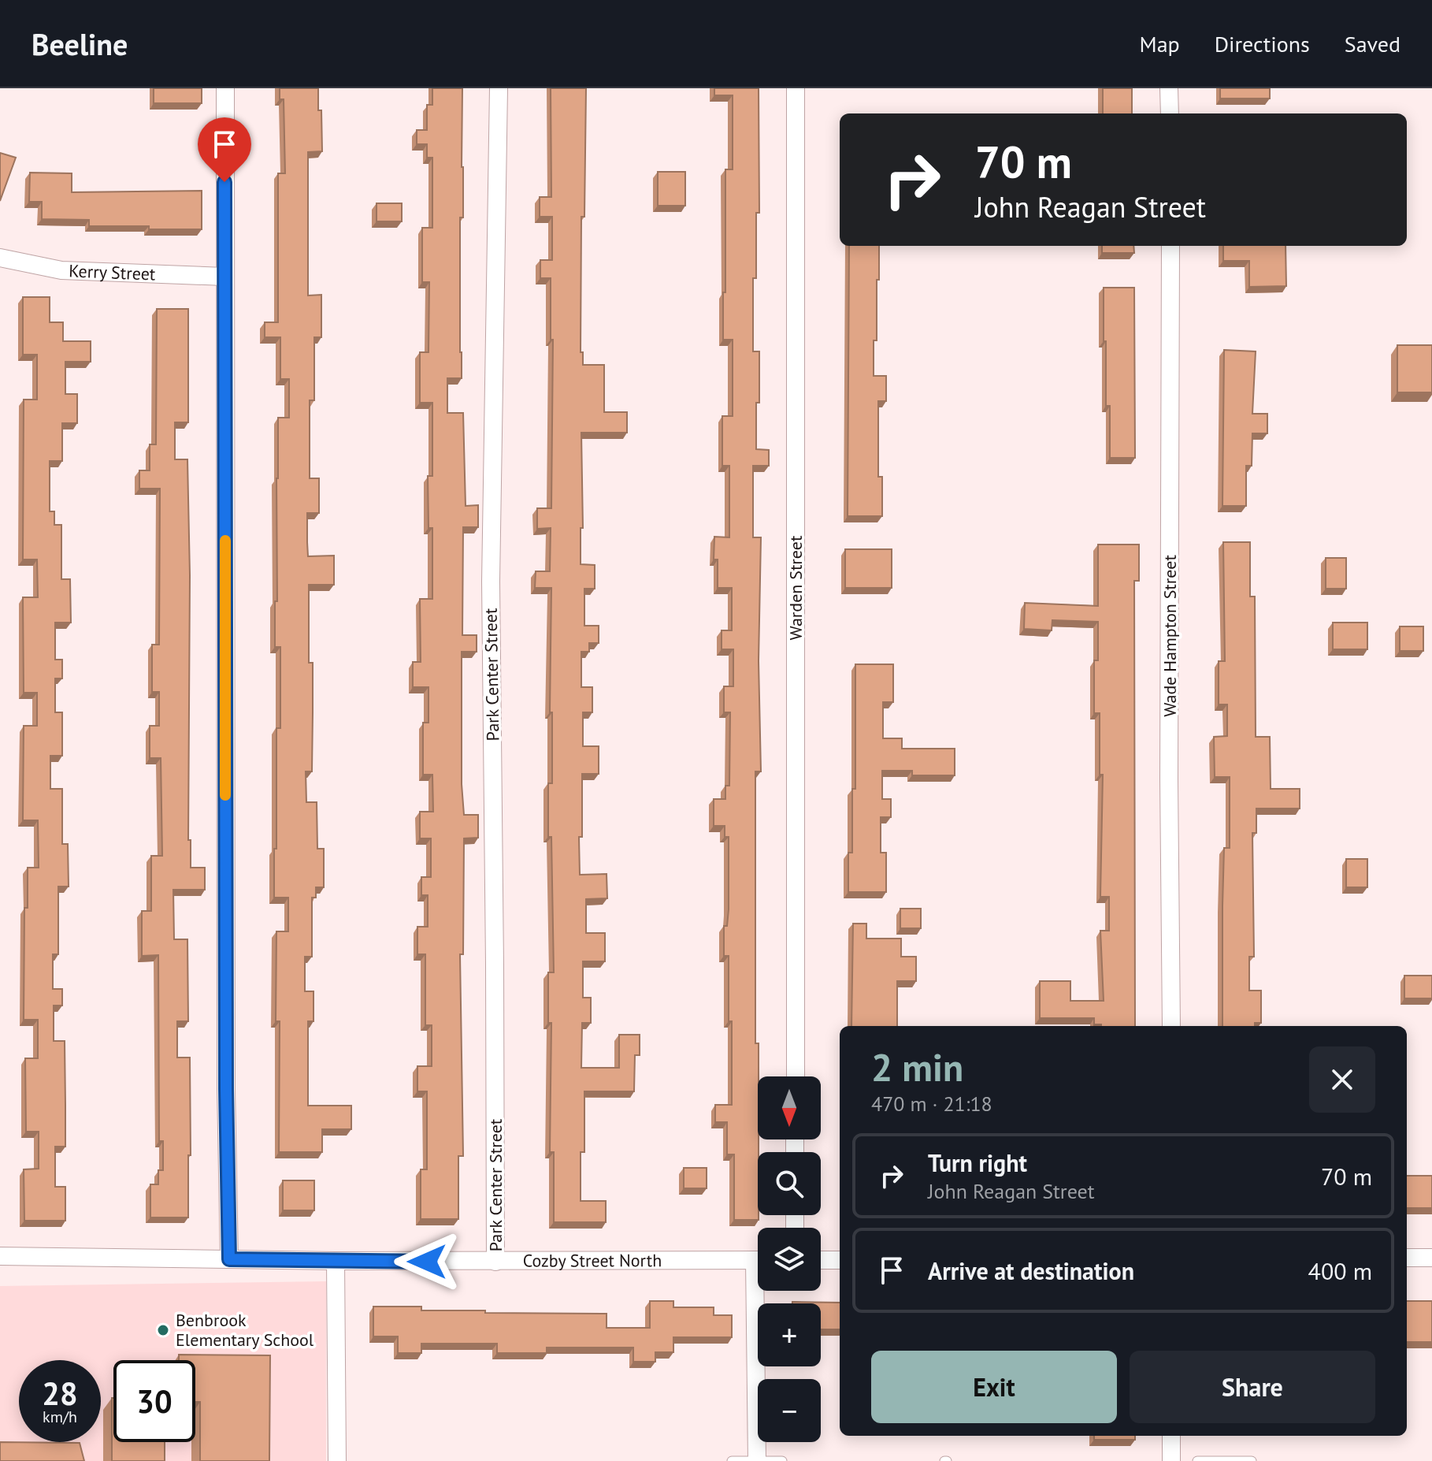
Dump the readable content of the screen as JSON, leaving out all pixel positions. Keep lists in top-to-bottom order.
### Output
{
  "streets": {
    "street": [
      "Kerry Street",
      "Warden Street",
      "Wade Hampton Street",
      "Park Center Street",
      "Cozby Street North"
    ]
  },
  "crossings": [
    ["Park Center Street", "Cozby Street North"]
  ],
  "places": ["Benbrook Elementary School"],
  "north": "bottom",
  "page": {
    "header": "Beeline",
    "nav": ["Map", "Directions", "Saved"],
    "turn": ["70 m", "John Reagan Street"],
    "heading": ["2 min", "470 m · 21:18"],
    "map_buttons": ["+", "−"],
    "list": [
      {
        "name": "Turn right",
        "note": "John Reagan Street",
        "value": "70 m"
      },
      {
        "name": "Arrive at destination",
        "value": "400 m"
      }
    ],
    "buttons": ["Exit", "Share"],
    "speed": "28 km/h",
    "limit": "30"
  }
}
